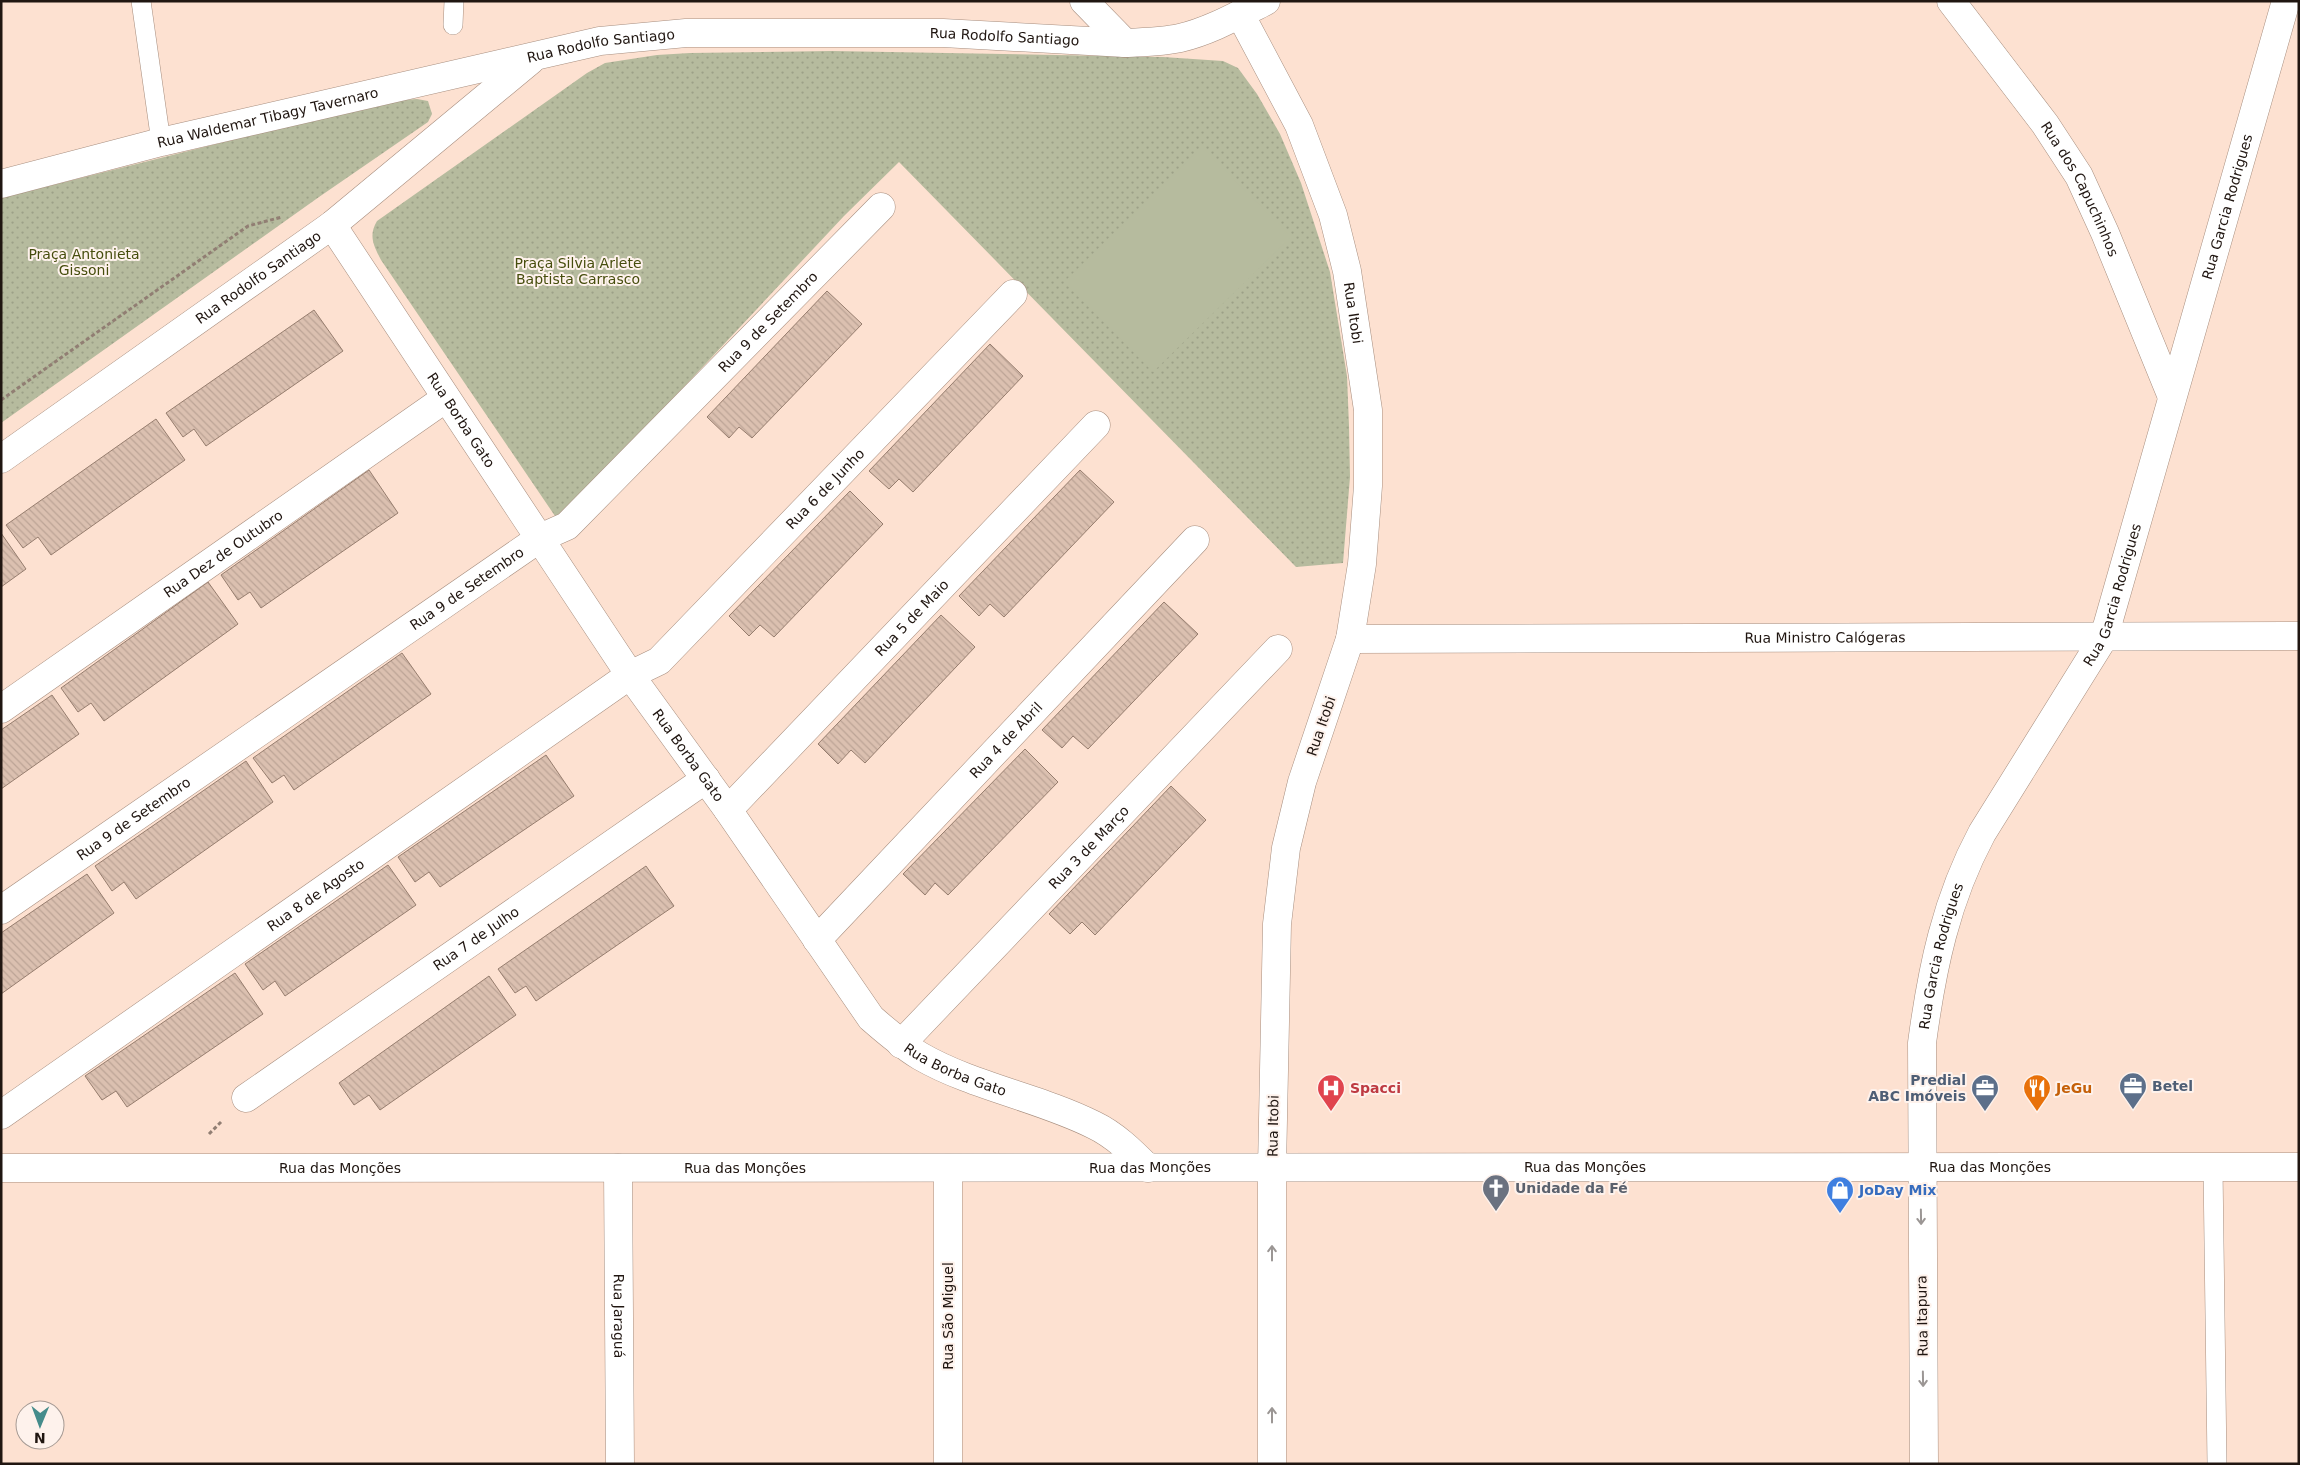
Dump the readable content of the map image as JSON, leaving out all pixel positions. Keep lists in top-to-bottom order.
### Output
{
  "streets": {
    "street": [
      "Rua Rodolfo Santiago",
      "Rua Waldemar Tibagy Tavernaro",
      "Rua dos Capuchinhos",
      "Rua Garcia Rodrigues",
      "Rua Itobi",
      "Rua 9 de Setembro",
      "Rua Borba Gato",
      "Rua 6 de Junho",
      "Rua Dez de Outubro",
      "Rua 5 de Maio",
      "Rua Ministro Calógeras",
      "Rua 4 de Abril",
      "Rua 3 de Março",
      "Rua 8 de Agosto",
      "Rua 7 de Julho",
      "Rua das Monções",
      "Rua Jaraguá",
      "Rua São Miguel",
      "Rua Itapura"
    ]
  },
  "crossings": [
    ["Rua Rodolfo Santiago", "Rua Waldemar Tibagy Tavernaro"],
    ["Rua Rodolfo Santiago", "Rua Itobi"],
    ["Rua Rodolfo Santiago", "Rua Borba Gato"],
    ["Rua dos Capuchinhos", "Rua Garcia Rodrigues"],
    ["Rua Garcia Rodrigues", "Rua Ministro Calógeras"],
    ["Rua Garcia Rodrigues", "Rua das Monções"],
    ["Rua Garcia Rodrigues", "Rua Itapura"],
    ["Rua Itobi", "Rua Ministro Calógeras"],
    ["Rua Itobi", "Rua das Monções"],
    ["Rua 9 de Setembro", "Rua Borba Gato"],
    ["Rua Borba Gato", "Rua 6 de Junho"],
    ["Rua Borba Gato", "Rua Dez de Outubro"],
    ["Rua Borba Gato", "Rua 5 de Maio"],
    ["Rua Borba Gato", "Rua 4 de Abril"],
    ["Rua Borba Gato", "Rua 3 de Março"],
    ["Rua Borba Gato", "Rua 8 de Agosto"],
    ["Rua Borba Gato", "Rua 7 de Julho"],
    ["Rua Borba Gato", "Rua das Monções"],
    ["Rua 6 de Junho", "Rua 8 de Agosto"],
    ["Rua das Monções", "Rua Jaraguá"],
    ["Rua das Monções", "Rua São Miguel"],
    ["Rua das Monções", "Rua Itapura"]
  ],
  "one_way": ["Rua Itapura"],
  "parks": ["Praça Antonieta Gissoni", "Praça Silvia Arlete Baptista Carrasco"],
  "places": {
    "office": ["Betel", "Predial ABC Imóveis"],
    "hospital": ["Spacci"],
    "restaurant": ["JeGu"],
    "church": ["Unidade da Fé"],
    "shop": ["JoDay Mix"]
  },
  "north": "bottom"
}
